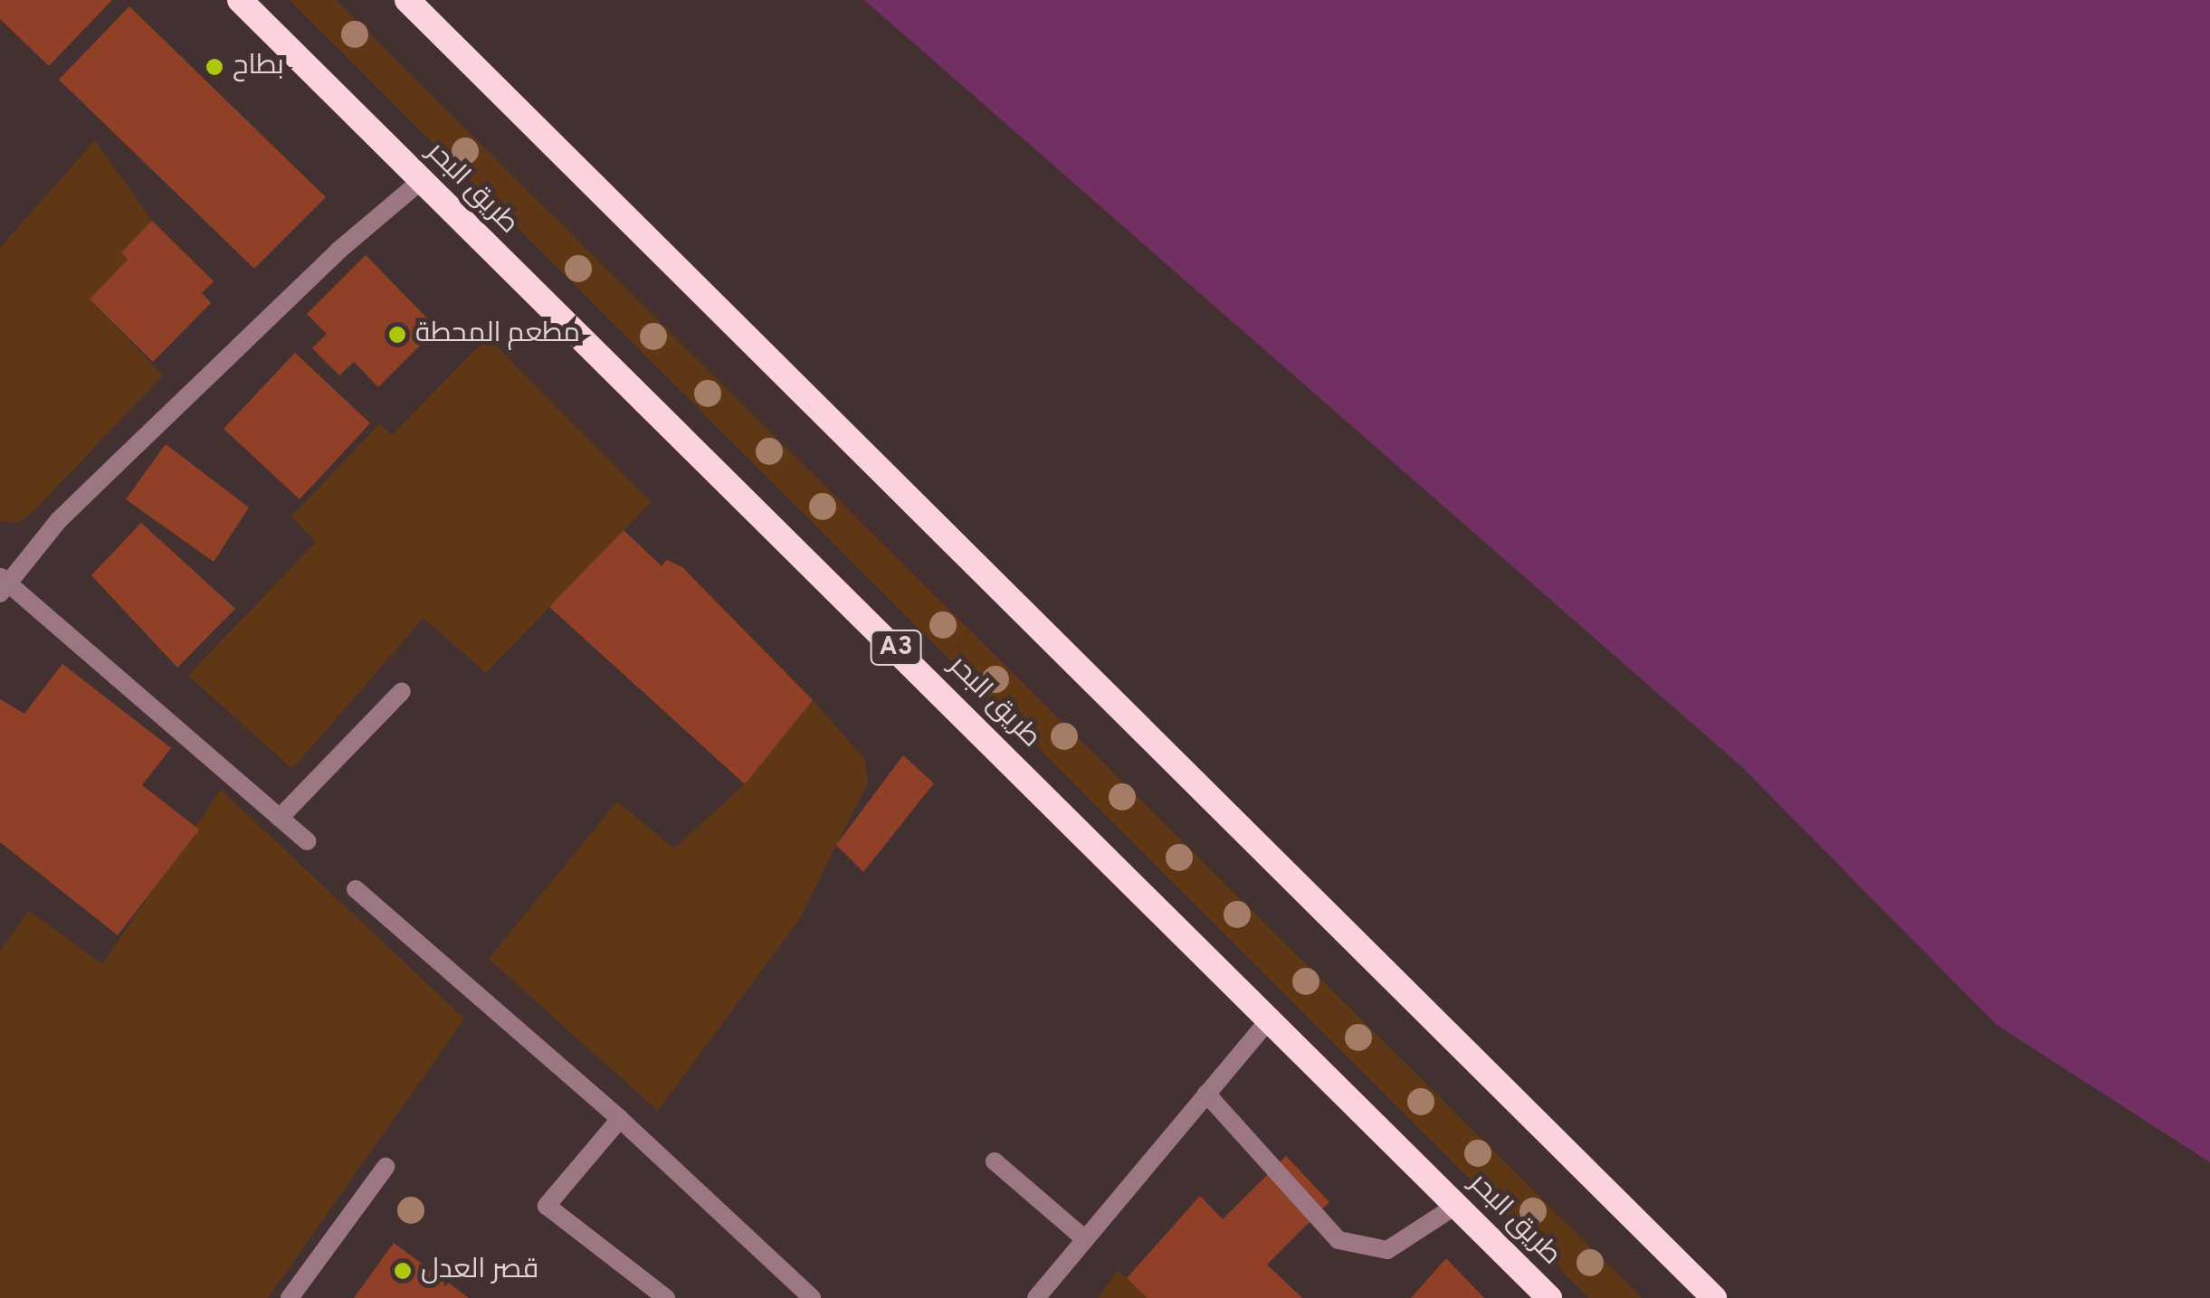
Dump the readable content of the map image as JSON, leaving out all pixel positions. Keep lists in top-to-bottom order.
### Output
{
  "streets": {
    "highway": ["طريق البحر", "A3"]
  },
  "places": ["بطاح", "مطعم المحطة", "قصر العدل"]
}
